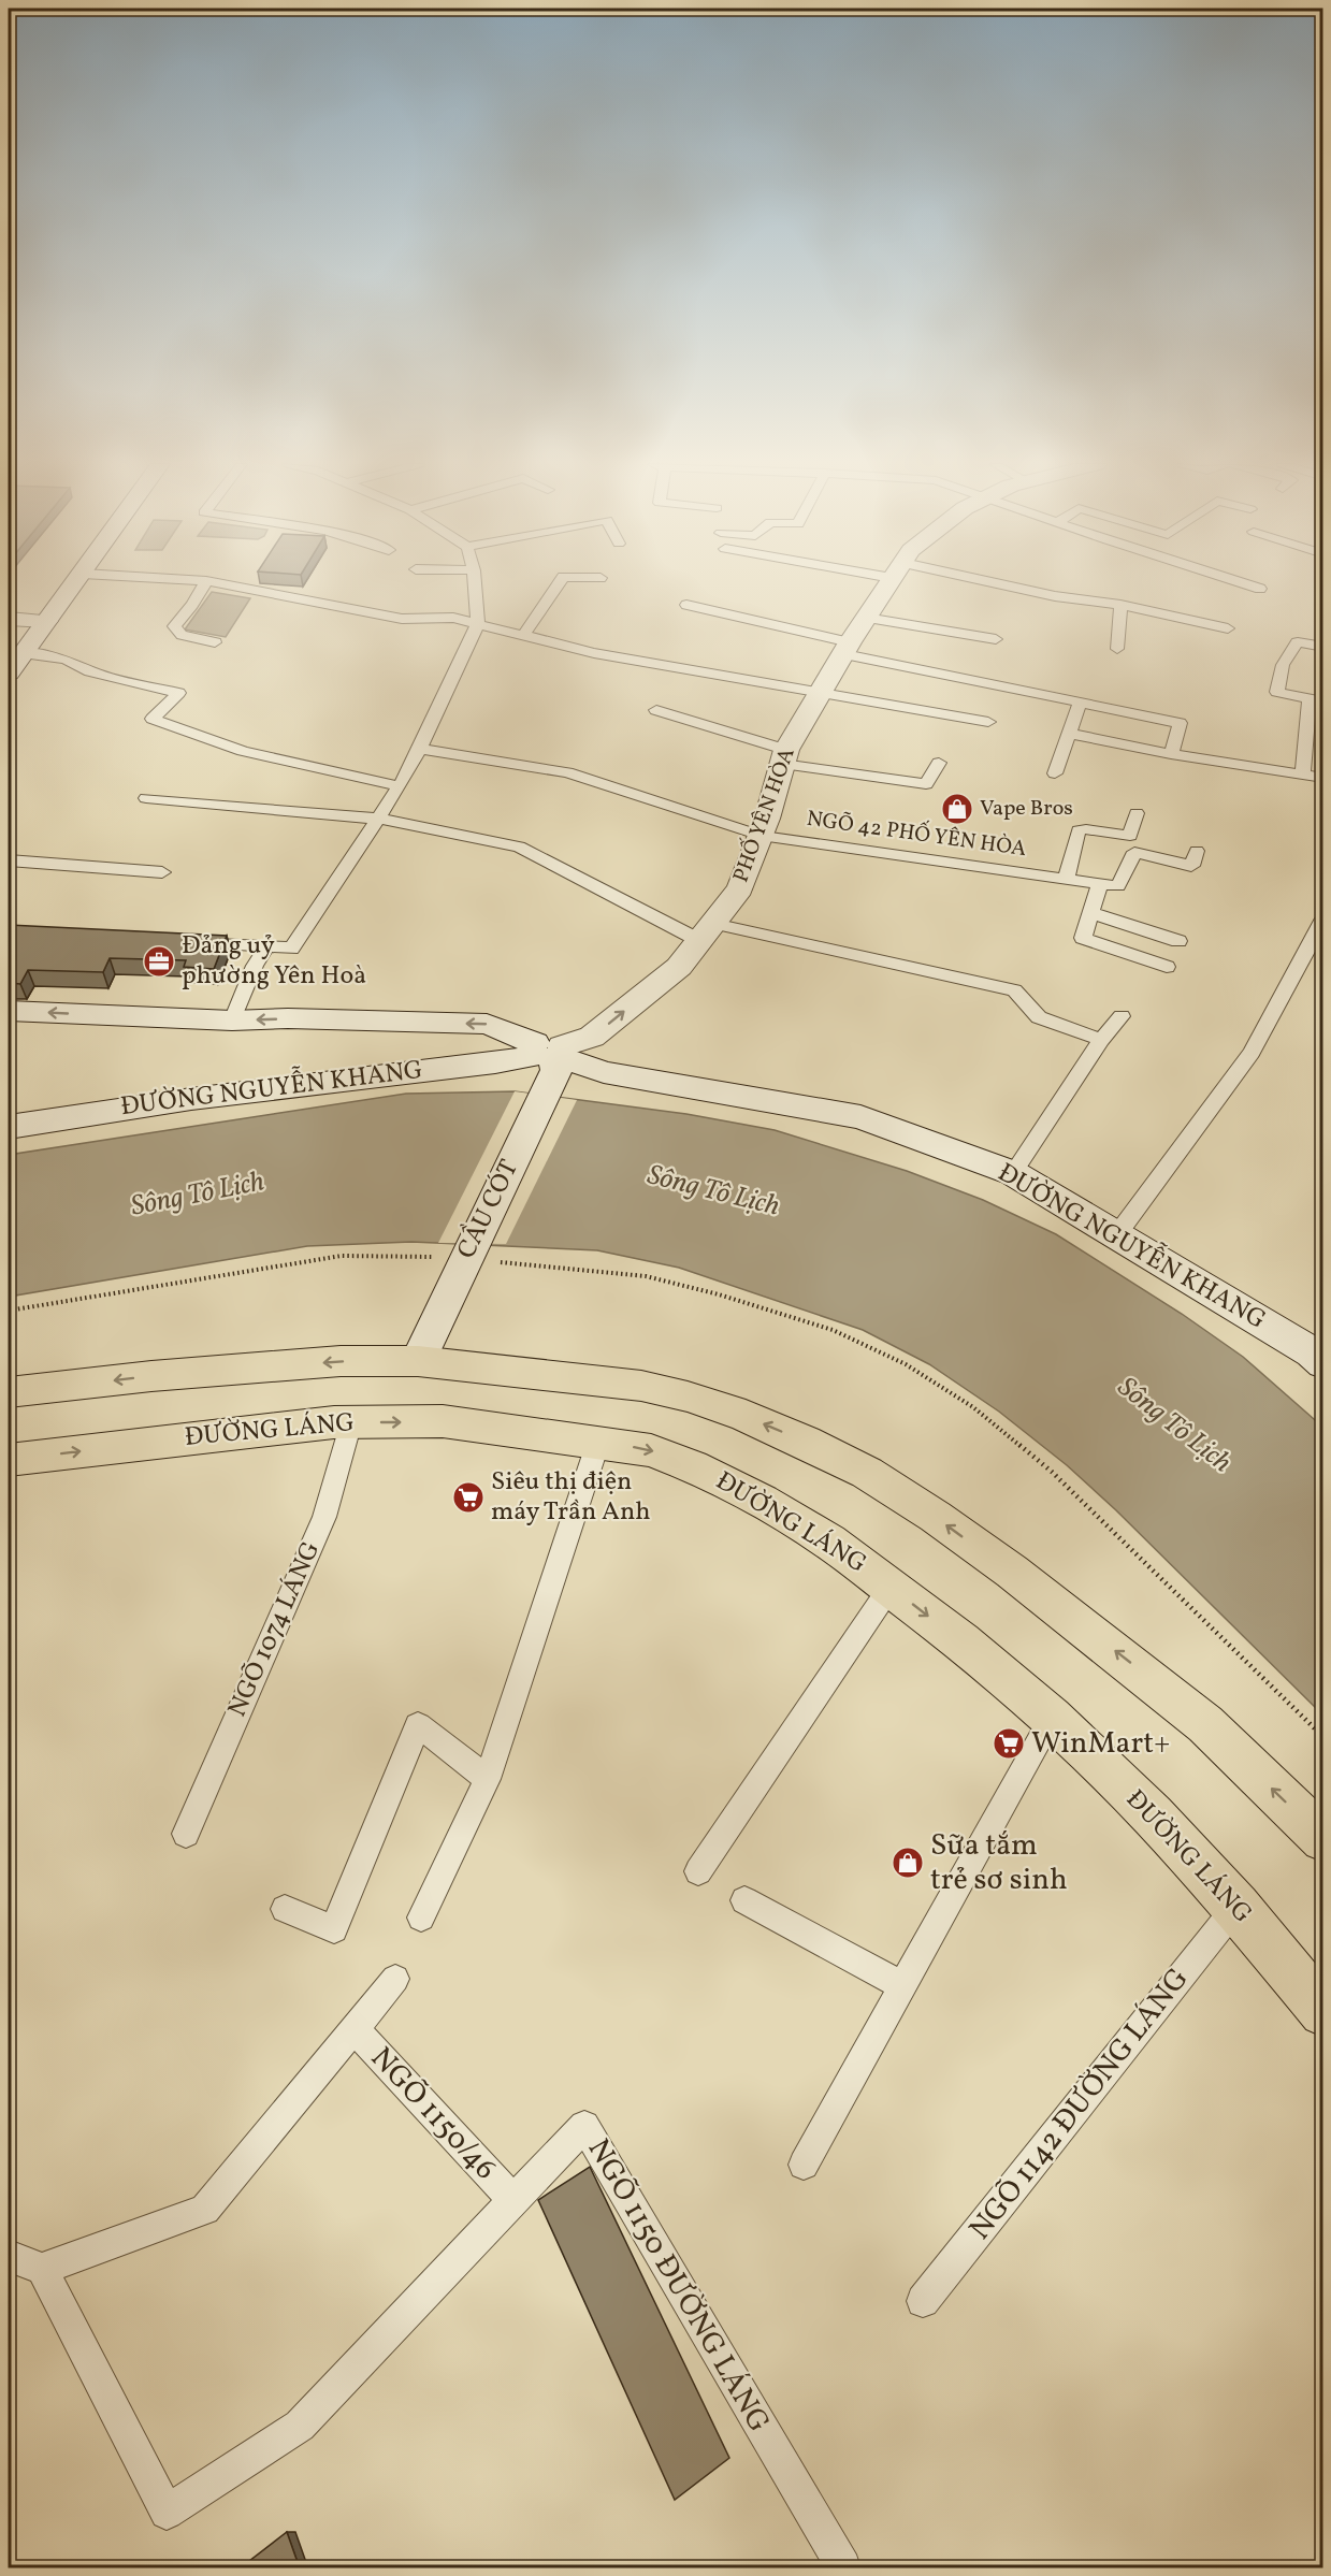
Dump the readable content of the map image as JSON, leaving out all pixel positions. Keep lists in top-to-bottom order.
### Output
{
  "streets": {
    "main road": ["ĐƯỜNG LÁNG"],
    "street": ["PHỐ YÊN HÒA", "ĐƯỜNG NGUYỄN KHANG", "CẦU CÓT"],
    "lane": [
      "NGÕ 42 PHỐ YÊN HÒA",
      "NGÕ 1074 LÁNG",
      "NGÕ 1142 ĐƯỜNG LÁNG",
      "NGÕ 1150/46",
      "NGÕ 1150 ĐƯỜNG LÁNG"
    ]
  },
  "crossings": [
    ["PHỐ YÊN HÒA", "NGÕ 42 PHỐ YÊN HÒA"],
    ["PHỐ YÊN HÒA", "ĐƯỜNG NGUYỄN KHANG"],
    ["PHỐ YÊN HÒA", "CẦU CÓT"],
    ["ĐƯỜNG NGUYỄN KHANG", "CẦU CÓT"],
    ["ĐƯỜNG LÁNG", "NGÕ 1074 LÁNG"],
    ["ĐƯỜNG LÁNG", "NGÕ 1142 ĐƯỜNG LÁNG"],
    ["NGÕ 1150/46", "NGÕ 1150 ĐƯỜNG LÁNG"]
  ],
  "water": ["Sông Tô Lịch"],
  "places": {
    "shop": ["Vape Bros", "Sữa tắm trẻ sơ sinh"],
    "office": ["Đảng uỷ phường Yên Hoà"],
    "supermarket": ["Siêu thị điện máy Trần Anh", "WinMart+"]
  }
}
